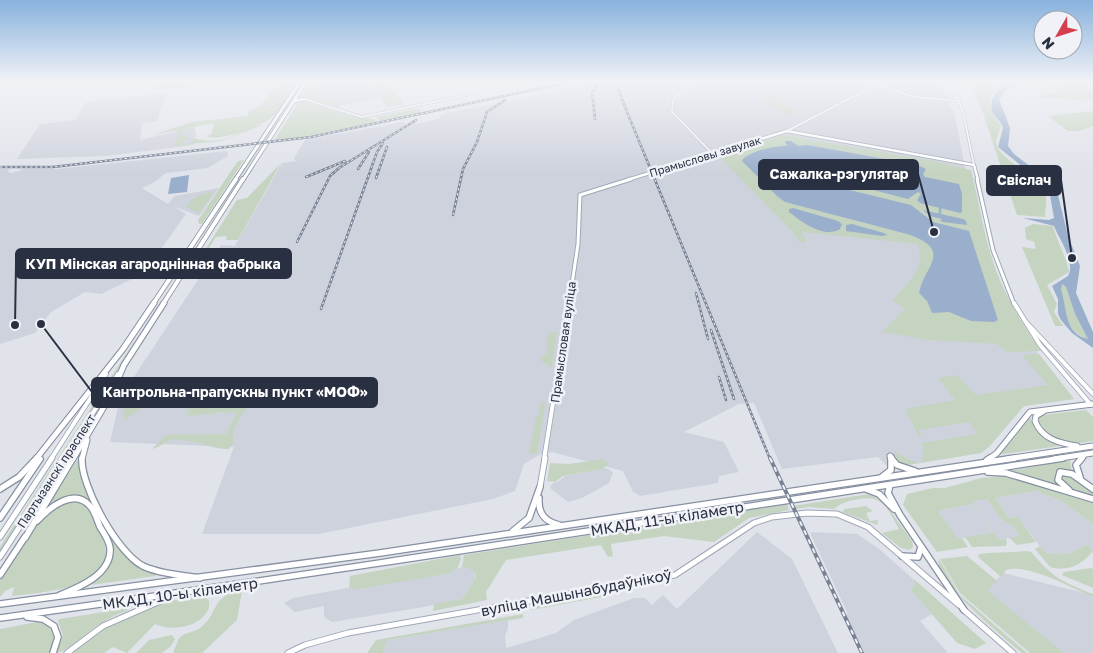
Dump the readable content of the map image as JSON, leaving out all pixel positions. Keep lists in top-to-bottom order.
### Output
{
  "streets": {
    "highway": ["Партызанскі праспект", "МКАД, 11-ы кіламетр", "МКАД, 10-ы кіламетр"],
    "main road": ["Прамысловы завулак", "Прамысловая вуліца", "вуліца Машынабудаўнікоў"]
  },
  "crossings": [
    ["Прамысловы завулак", "Прамысловая вуліца"],
    ["МКАД, 11-ы кіламетр", "МКАД, 10-ы кіламетр"]
  ],
  "places": [
    "Сажалка-рэгулятар",
    "Свіслач",
    "Кантрольна-прапускны пункт «МОФ»",
    "КУП Мінская агароднінная фабрыка"
  ],
  "north": "bottom left"
}
